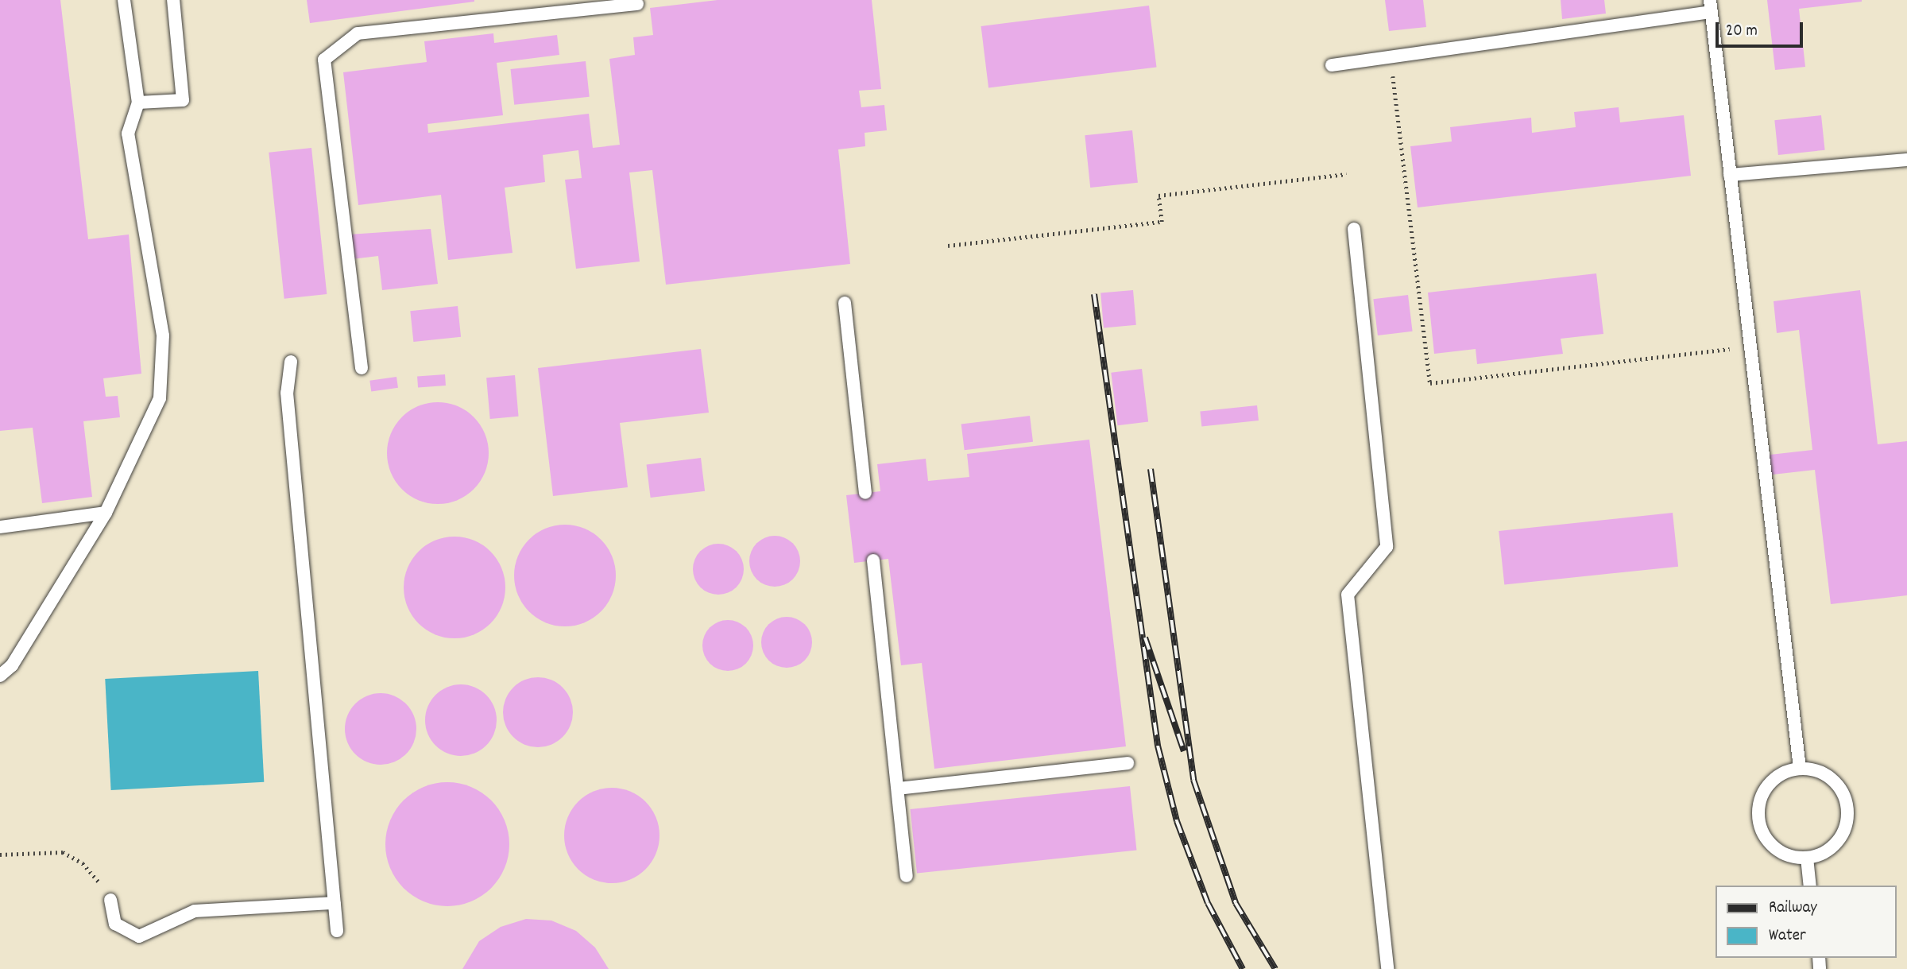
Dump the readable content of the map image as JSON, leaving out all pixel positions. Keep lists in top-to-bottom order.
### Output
{
  "legend": ["Railway", "Water"],
  "scale_bar": "20 m"
}
